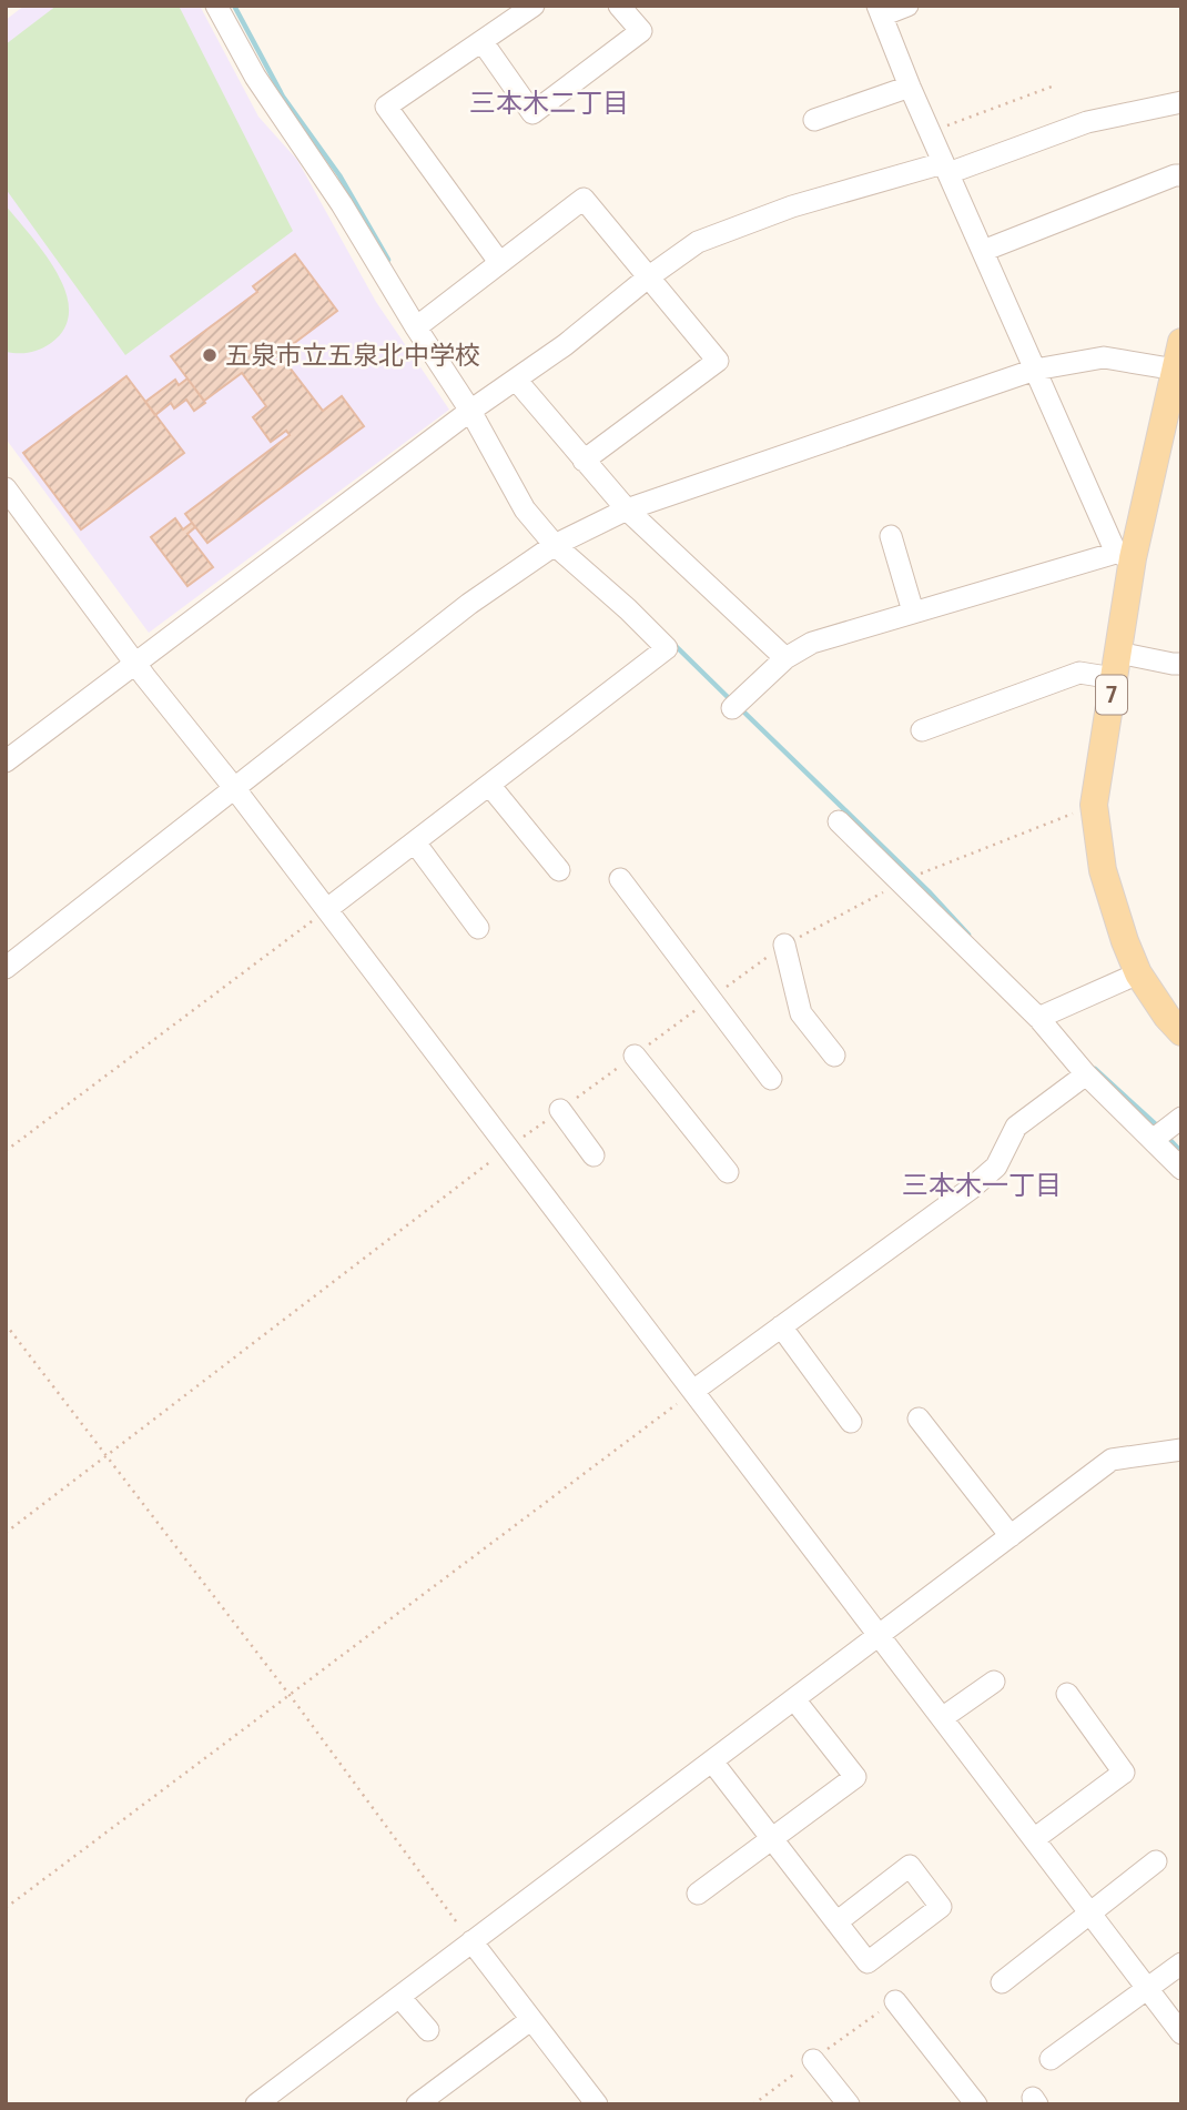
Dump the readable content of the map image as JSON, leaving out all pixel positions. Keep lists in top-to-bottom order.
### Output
{
  "streets": {
    "main road": ["7"]
  },
  "districts": ["三本木二丁目", "三本木一丁目"],
  "places": ["五泉市立五泉北中学校"]
}
